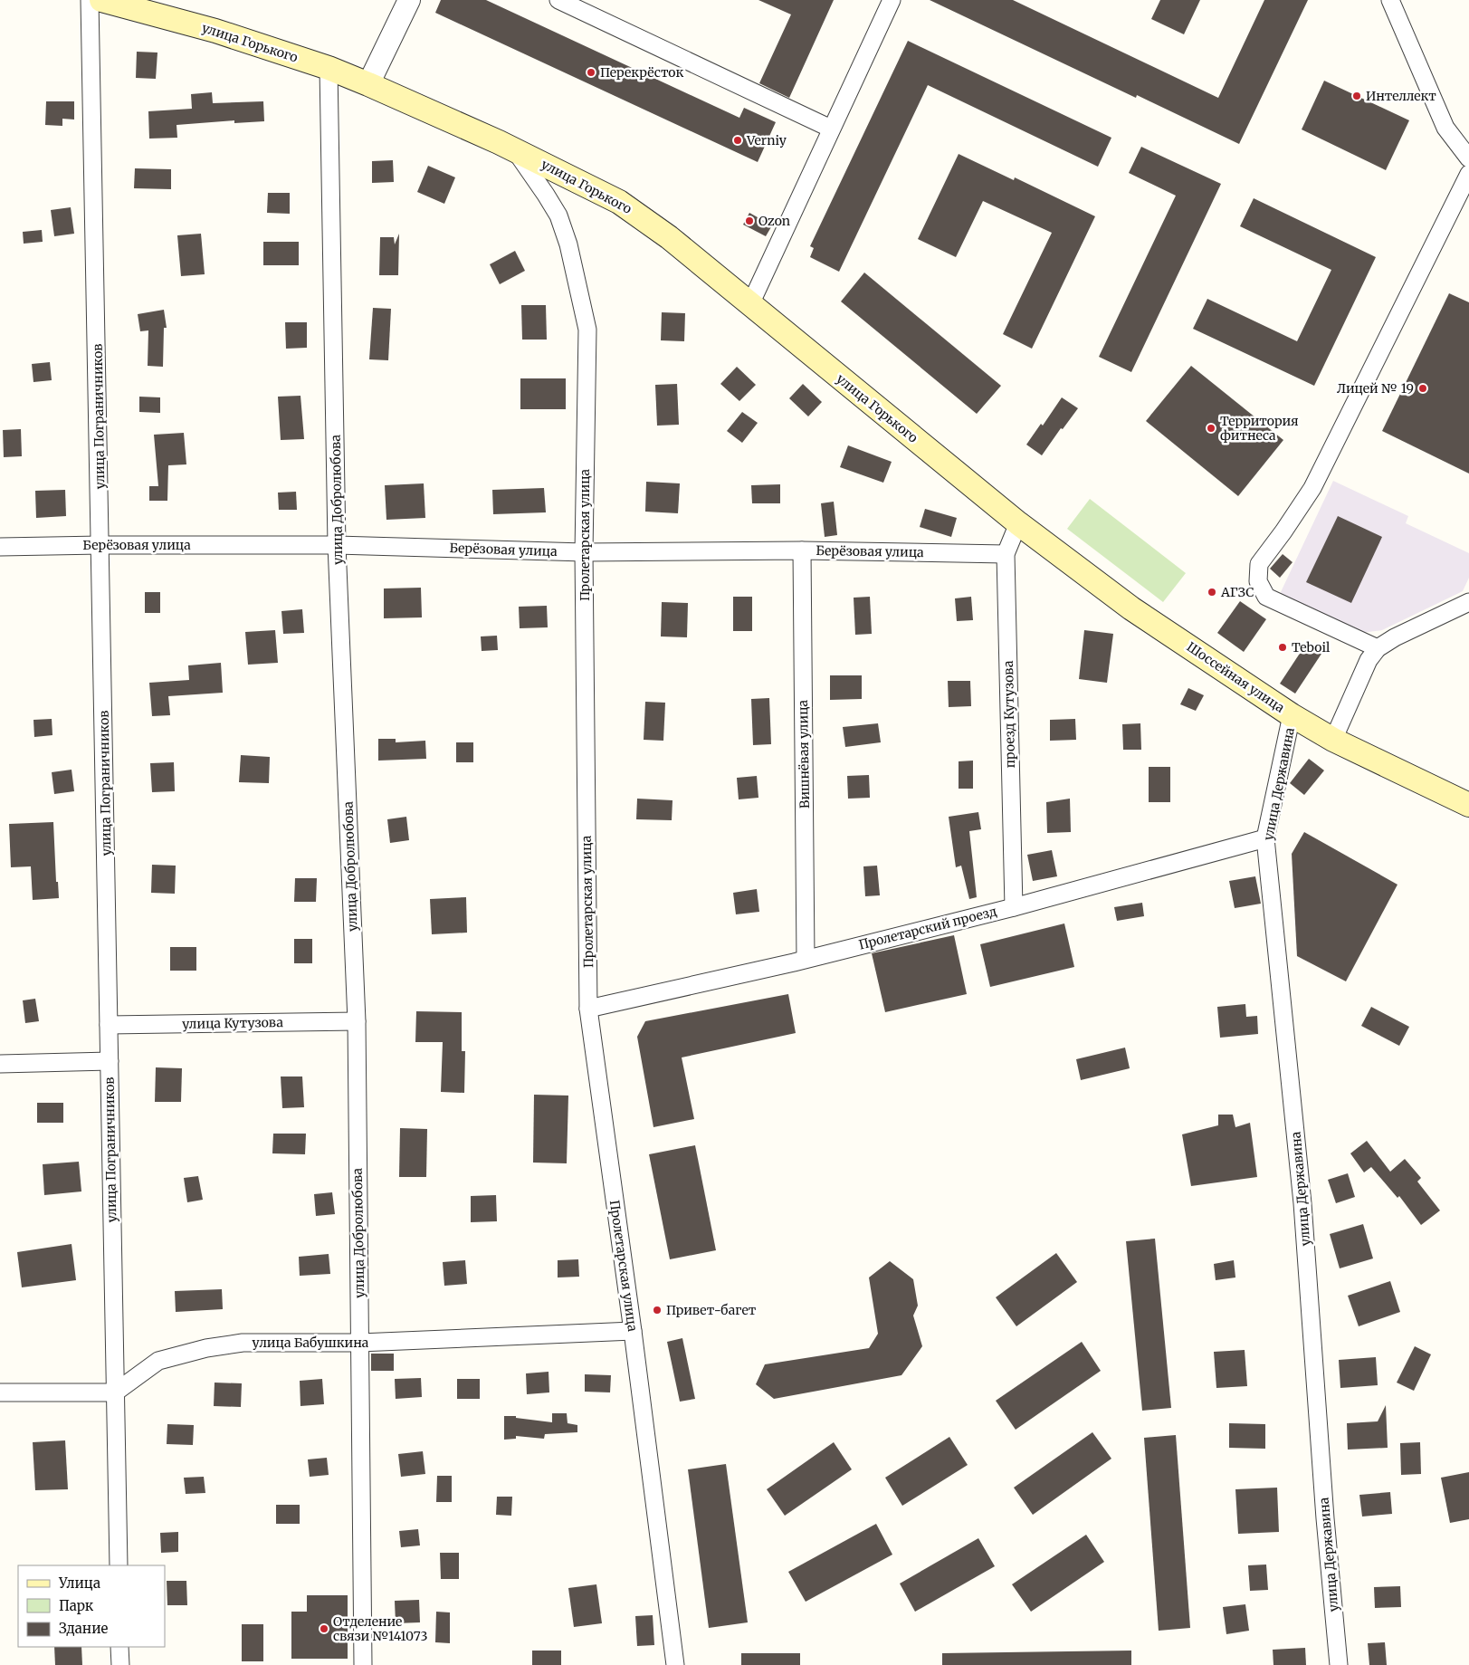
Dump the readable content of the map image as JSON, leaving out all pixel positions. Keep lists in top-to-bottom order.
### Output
{
  "streets": {
    "main road": ["улица Горького", "Шоссейная улица"],
    "street": [
      "улица Пограничников",
      "улица Добролюбова",
      "Пролетарская улица",
      "Берёзовая улица",
      "проезд Кутузова",
      "Вишнёвая улица",
      "улица Державина",
      "Пролетарский проезд",
      "улица Кутузова",
      "улица Бабушкина"
    ]
  },
  "crossings": [
    ["улица Горького", "улица Добролюбова"],
    ["улица Горького", "Пролетарская улица"],
    ["улица Горького", "Шоссейная улица"],
    ["улица Горького", "проезд Кутузова"],
    ["улица Пограничников", "Берёзовая улица"],
    ["улица Пограничников", "улица Кутузова"],
    ["улица Пограничников", "улица Бабушкина"],
    ["улица Добролюбова", "Берёзовая улица"],
    ["улица Добролюбова", "улица Кутузова"],
    ["улица Добролюбова", "улица Бабушкина"],
    ["Пролетарская улица", "Берёзовая улица"],
    ["Пролетарская улица", "Пролетарский проезд"],
    ["Пролетарская улица", "улица Бабушкина"],
    ["Берёзовая улица", "проезд Кутузова"],
    ["Берёзовая улица", "Вишнёвая улица"],
    ["Шоссейная улица", "проезд Кутузова"],
    ["Шоссейная улица", "улица Державина"],
    ["проезд Кутузова", "Пролетарский проезд"],
    ["Вишнёвая улица", "Пролетарский проезд"],
    ["улица Державина", "Пролетарский проезд"]
  ],
  "places": [
    "Перекрёсток",
    "Интеллект",
    "Verniy",
    "Ozon",
    "Лицей № 19",
    "Территория фитнеса",
    "АГЗС",
    "Teboil",
    "Привет-багет",
    "Отделение связи №141073"
  ],
  "legend": ["Улица", "Парк", "Здание"]
}
